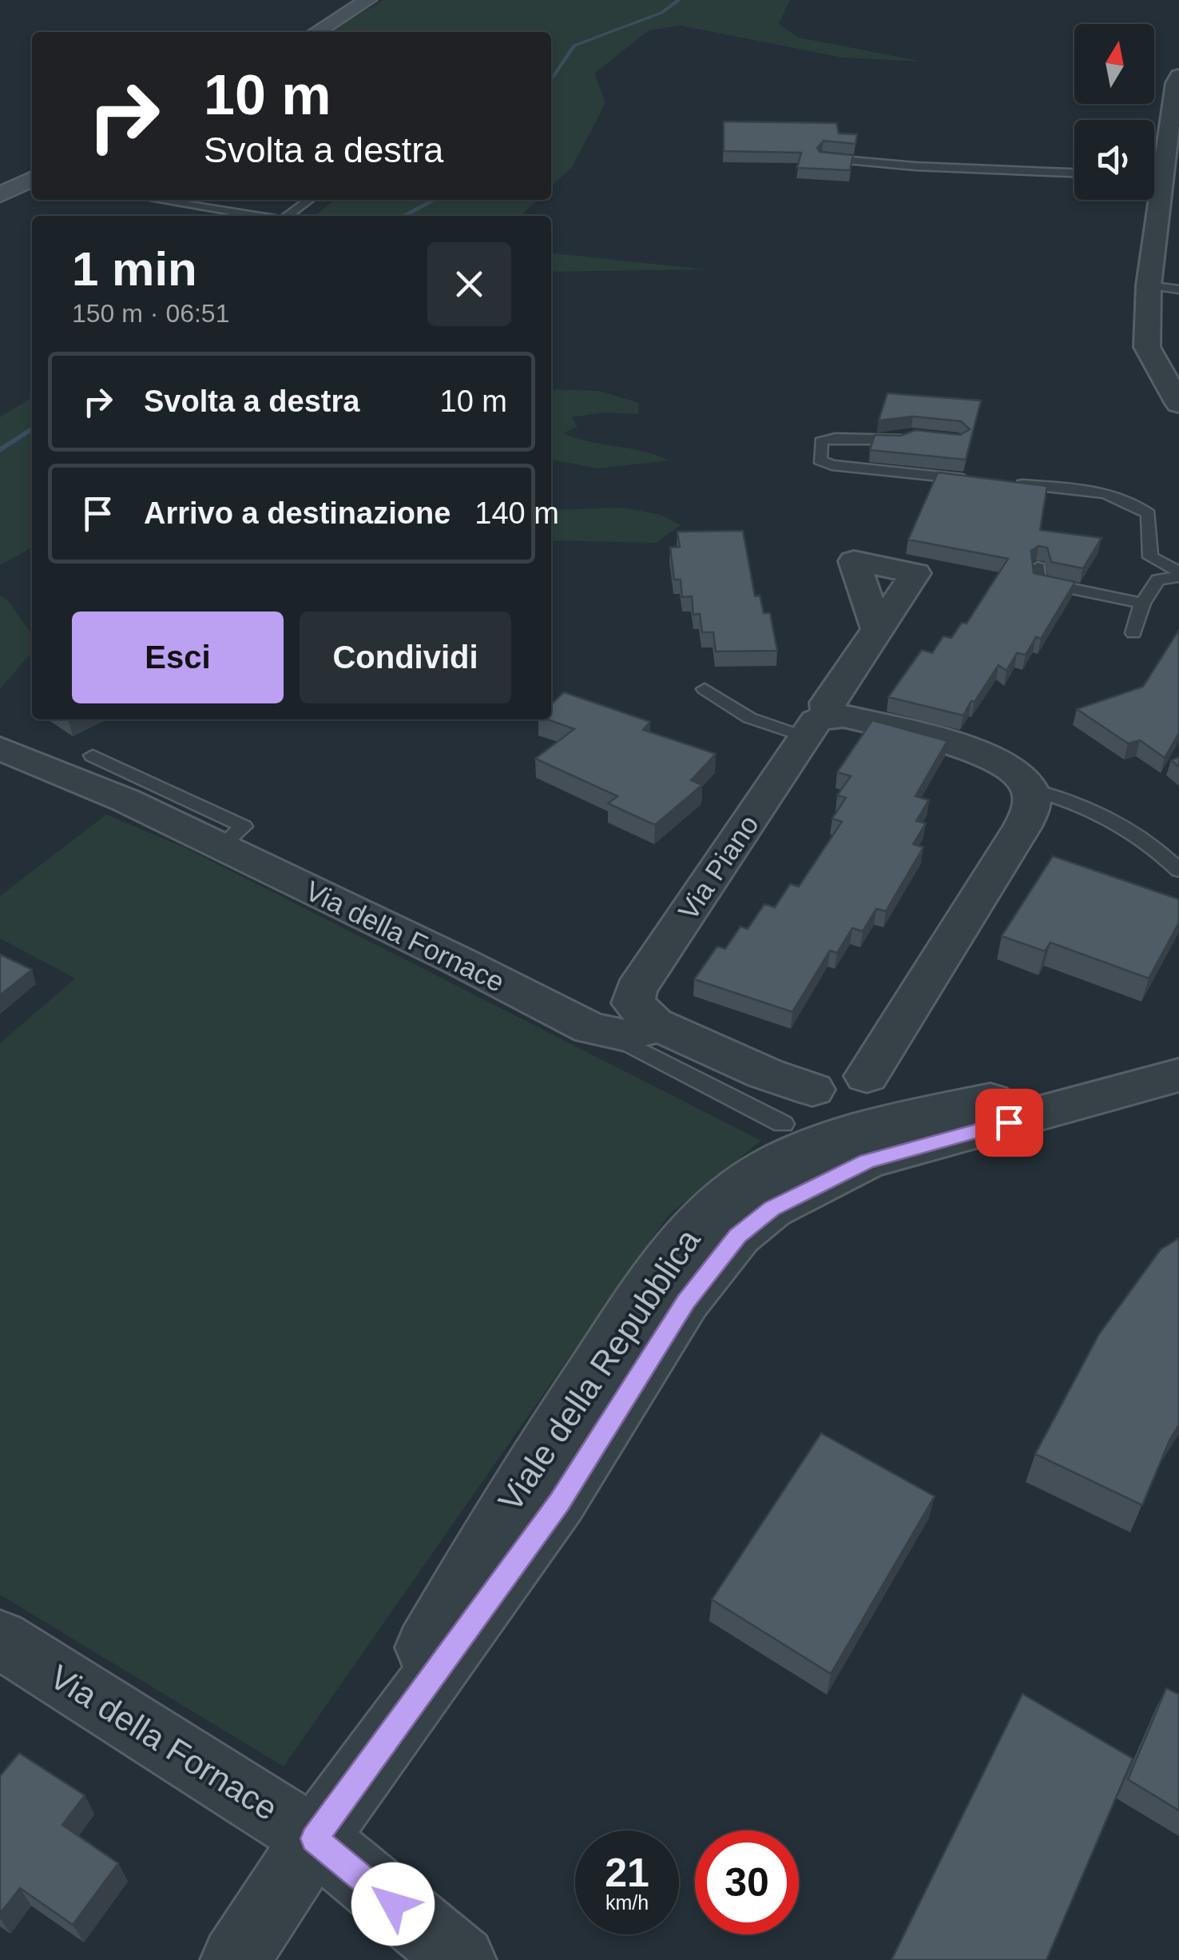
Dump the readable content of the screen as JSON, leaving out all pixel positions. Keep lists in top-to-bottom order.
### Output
{
  "streets": {
    "street": ["Via Piano", "Via della Fornace", "Viale della Repubblica"]
  },
  "crossings": [
    ["Via della Fornace", "Viale della Repubblica"]
  ],
  "north": "top",
  "page": {
    "turn": ["10 m", "Svolta a destra"],
    "heading": ["1 min", "150 m · 06:51"],
    "list": [
      {
        "name": "Svolta a destra",
        "value": "10 m"
      },
      {
        "name": "Arrivo a destinazione",
        "value": "140 m"
      }
    ],
    "buttons": ["Esci", "Condividi"],
    "speed": "21 km/h",
    "limit": "30"
  }
}
